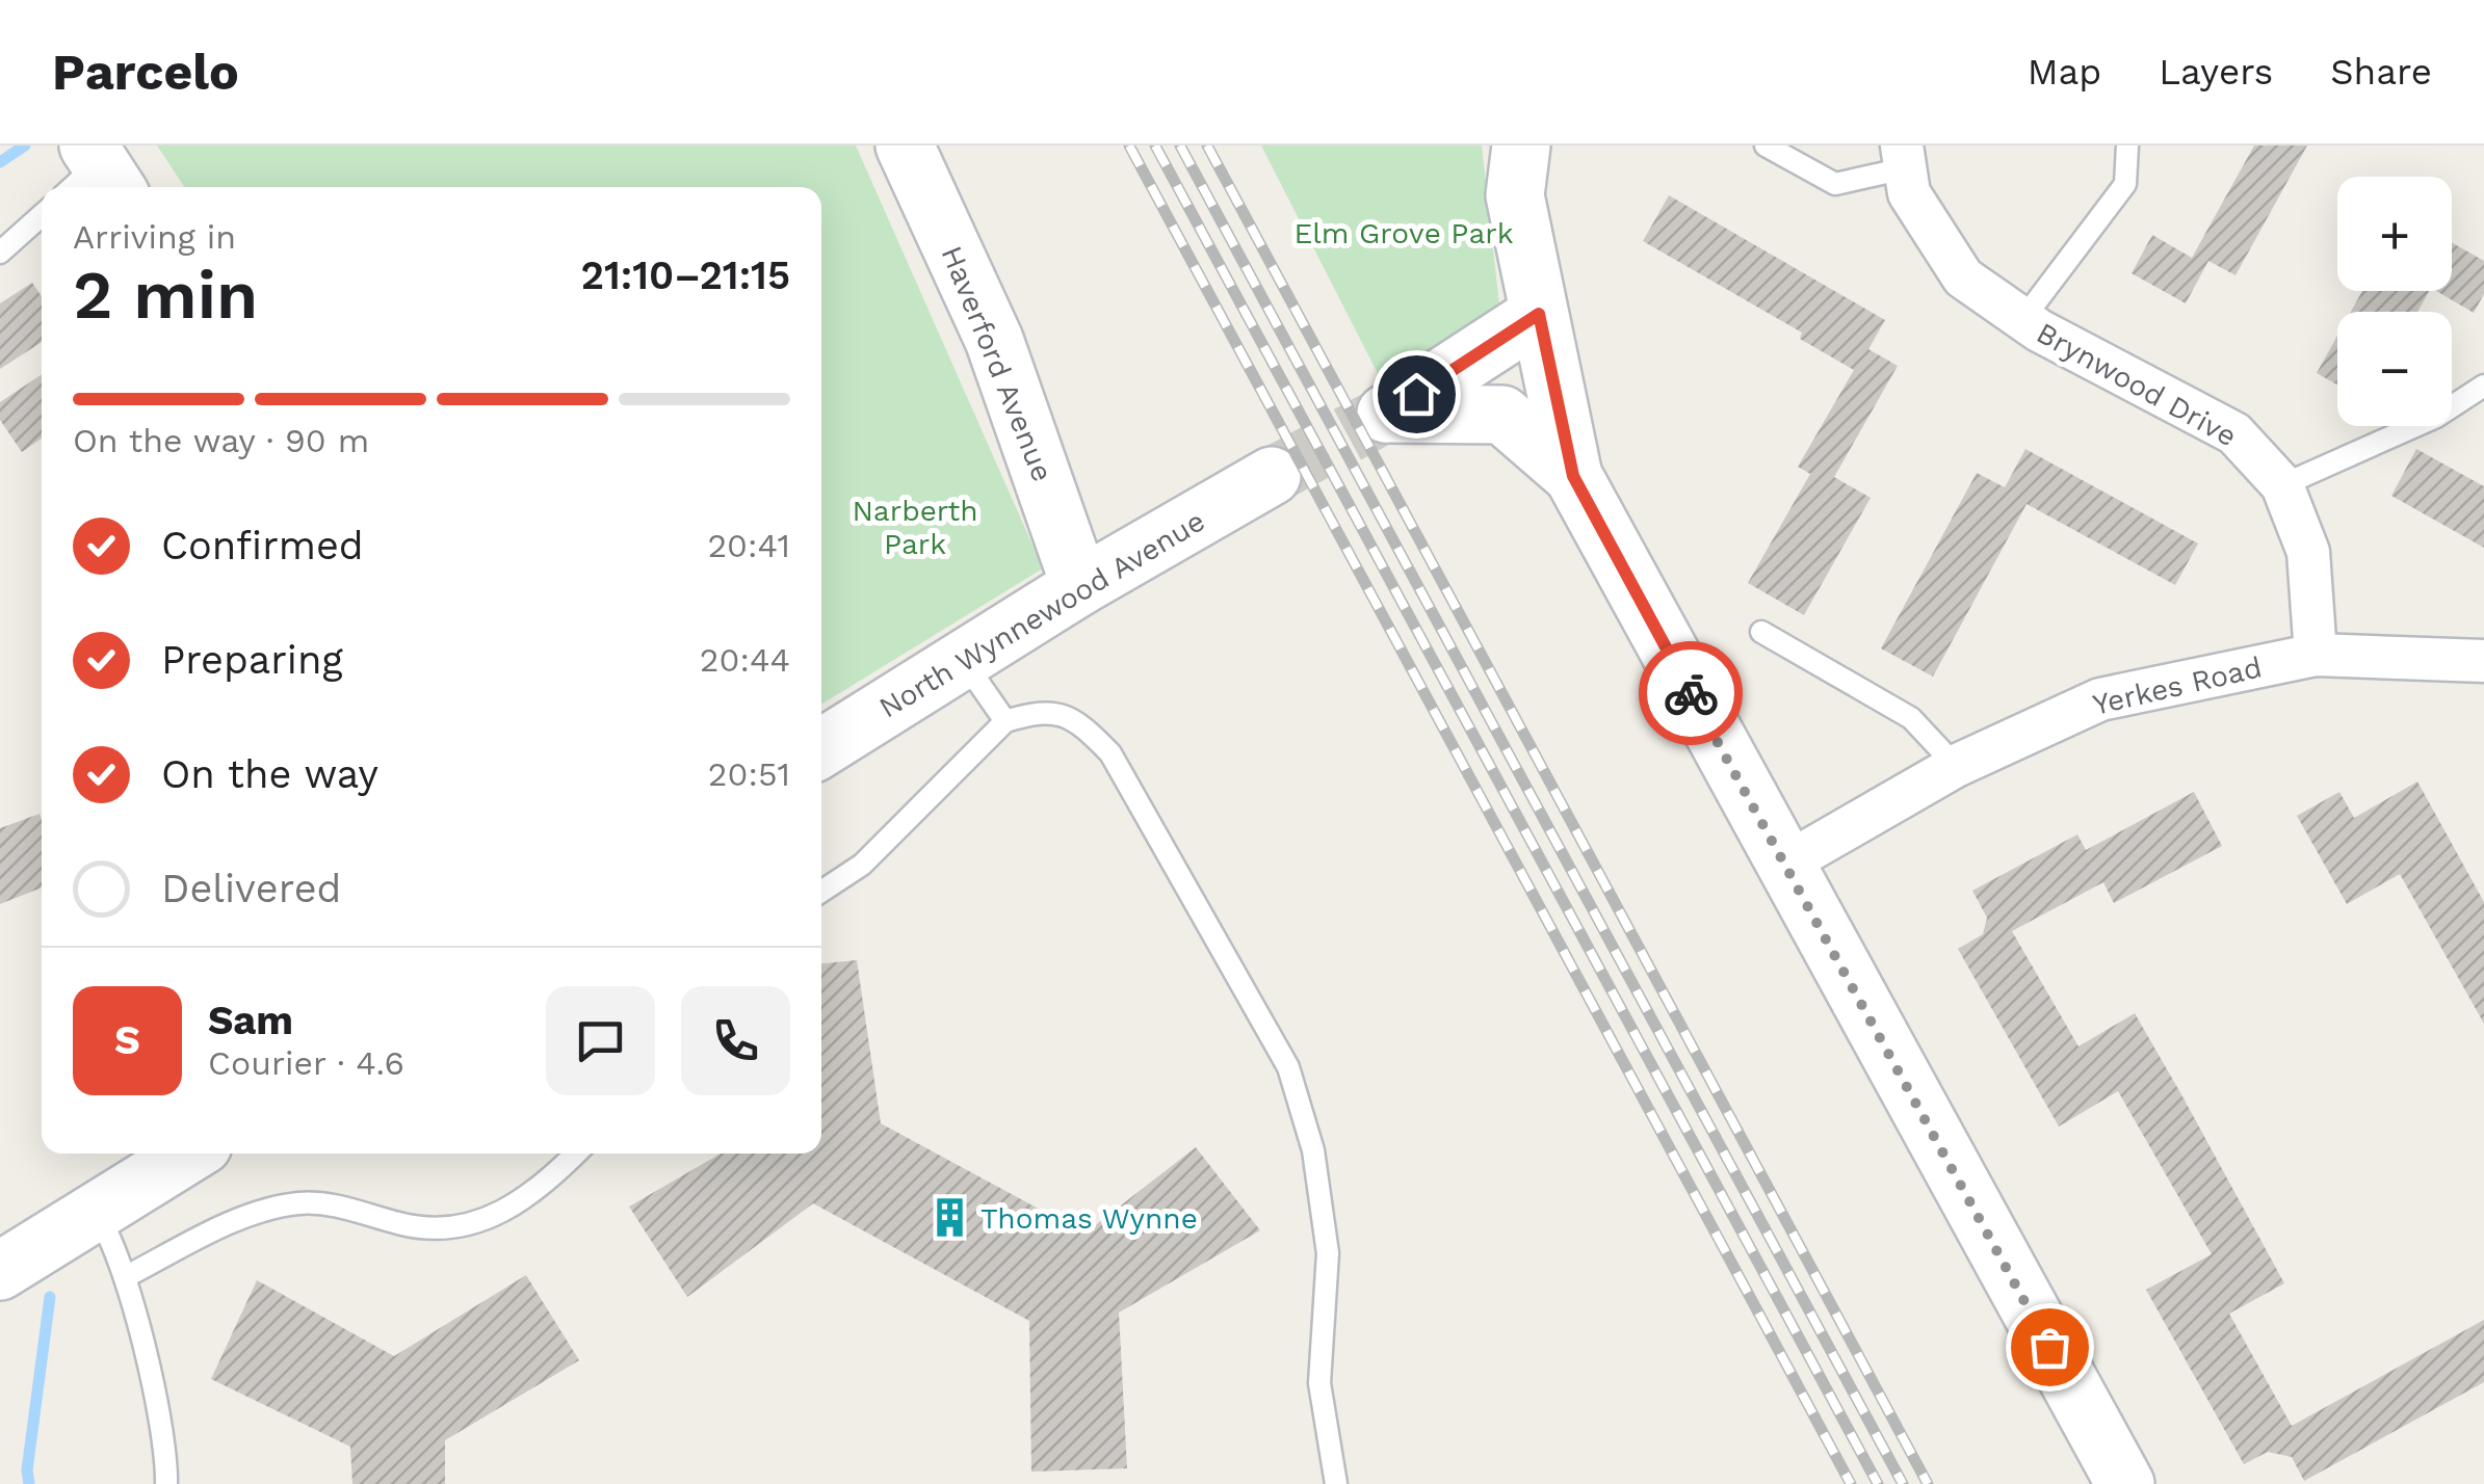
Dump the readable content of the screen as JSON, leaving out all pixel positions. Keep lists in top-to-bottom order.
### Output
{
  "streets": {
    "street": [
      "Haverford Avenue",
      "Brynwood Drive",
      "North Wynnewood Avenue",
      "Yerkes Road"
    ]
  },
  "crossings": [
    ["Haverford Avenue", "North Wynnewood Avenue"],
    ["Brynwood Drive", "Yerkes Road"]
  ],
  "parks": ["Elm Grove Park", "Narberth Park"],
  "places": {
    "building": ["Thomas Wynne"]
  },
  "page": {
    "header": "Parcelo",
    "nav": ["Map", "Layers", "Share"],
    "map_buttons": ["+", "−"],
    "heading": ["2 min", "Arriving in", "21:10–21:15"],
    "panel": ["Sam", "Courier · 4.6"],
    "bar": "On the way · 90 m",
    "list": [
      ["Confirmed", "20:41"],
      ["Preparing", "20:44"],
      ["On the way", "20:51"],
      "Delivered"
    ],
    "round": "S"
  }
}
